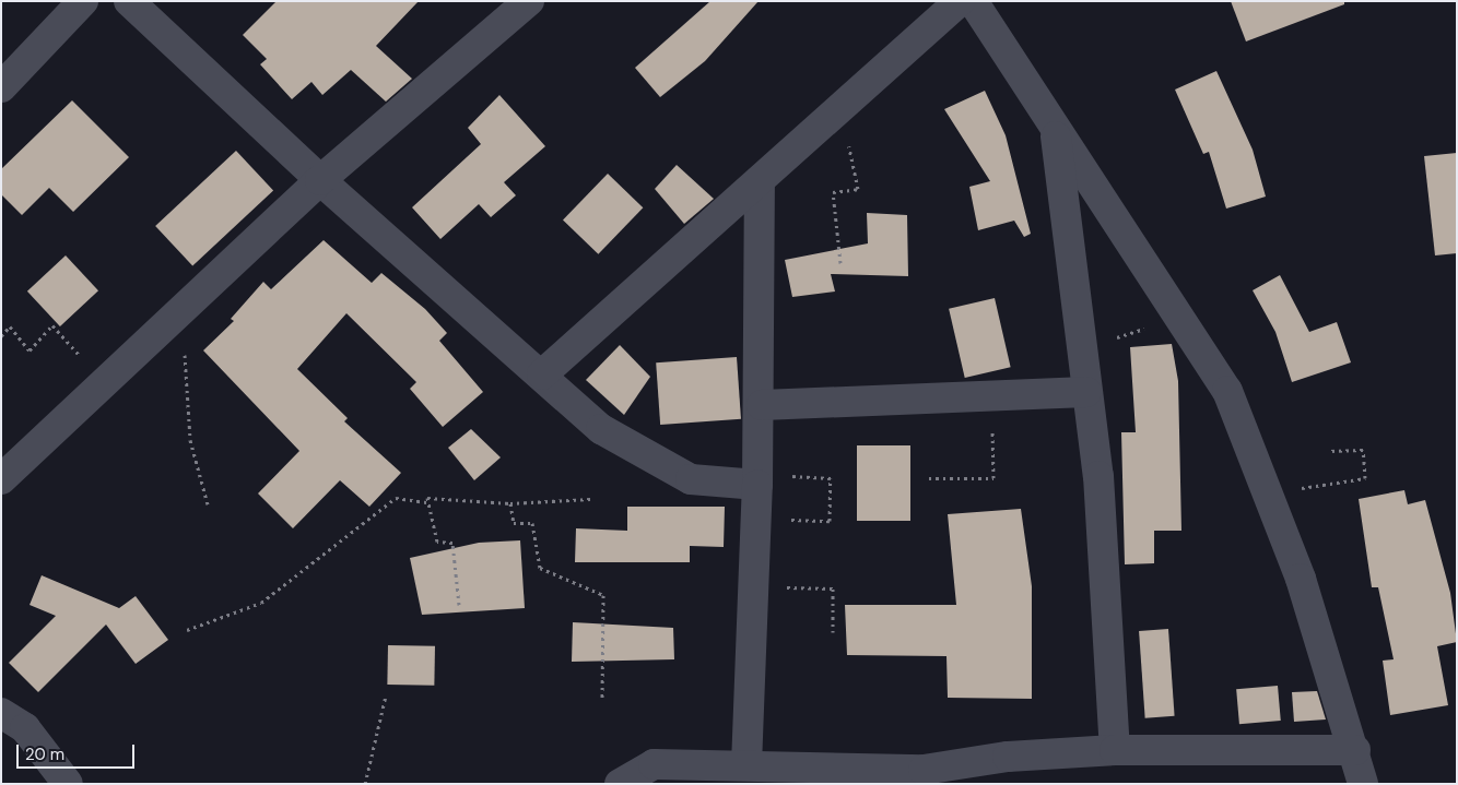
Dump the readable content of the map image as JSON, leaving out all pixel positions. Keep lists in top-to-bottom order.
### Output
{
  "scale_bar": "20 m"
}
